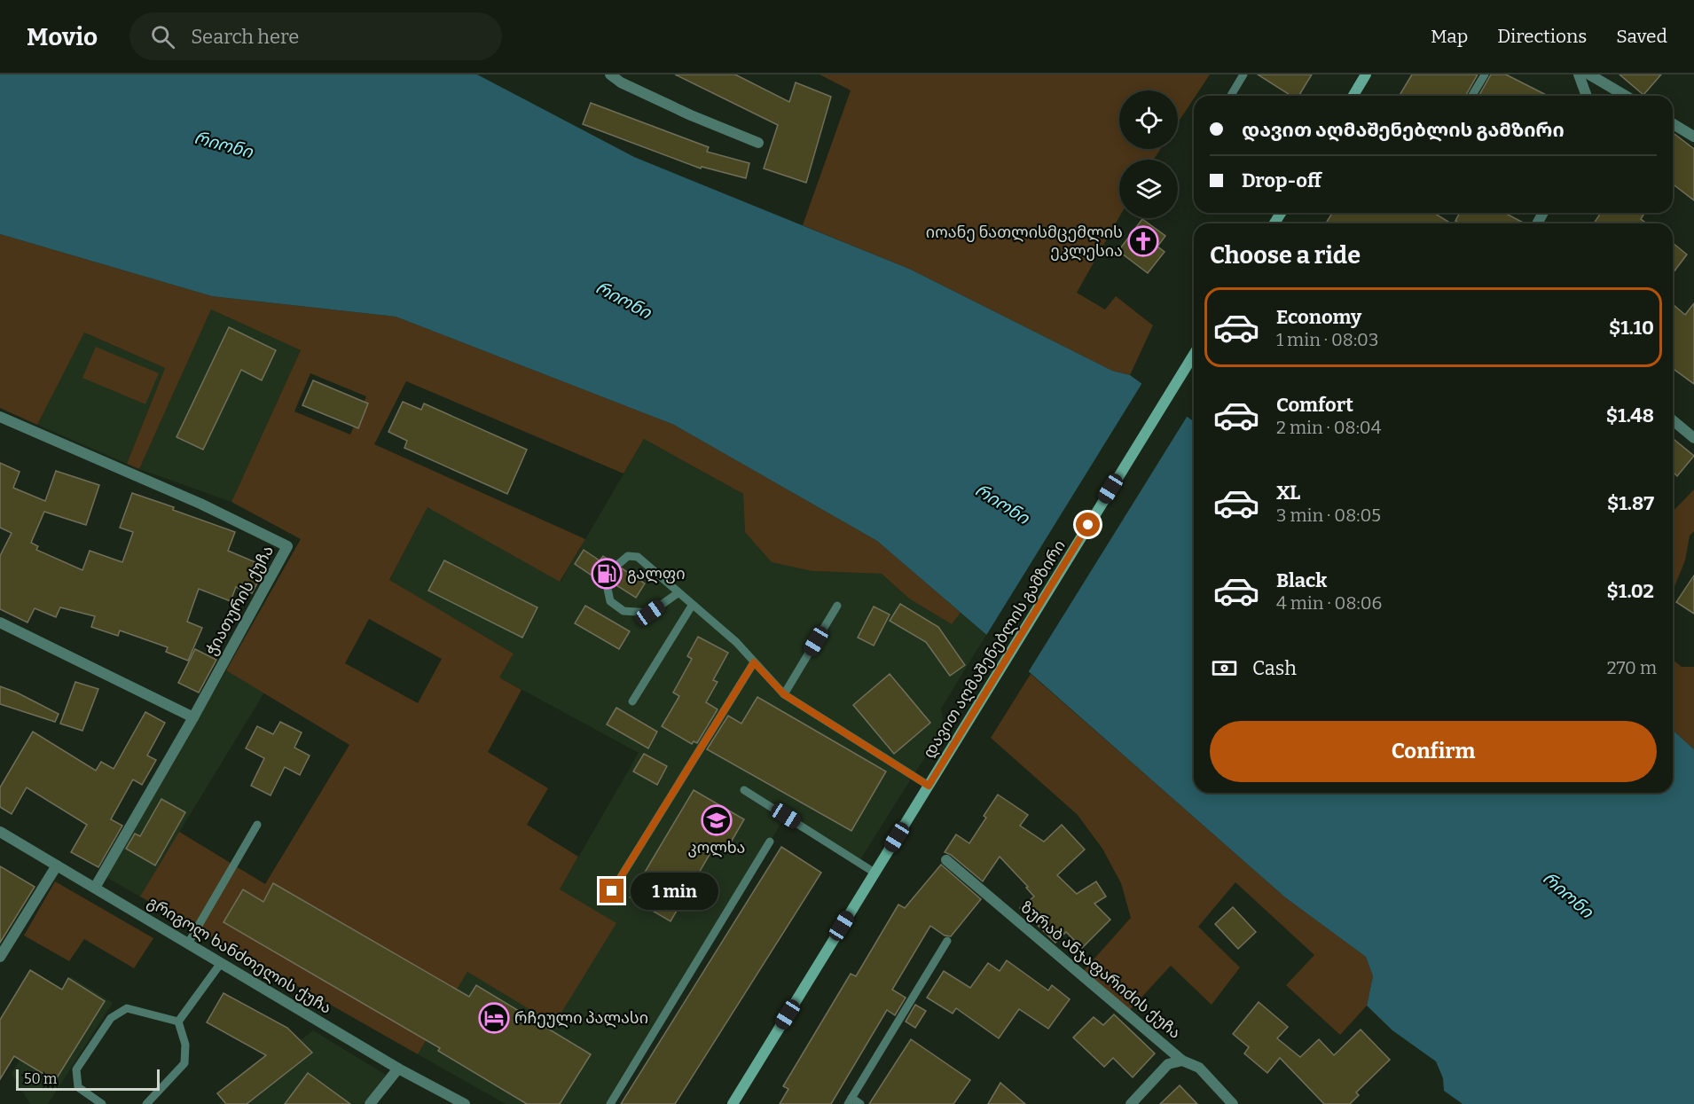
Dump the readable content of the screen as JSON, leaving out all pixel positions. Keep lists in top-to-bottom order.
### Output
{
  "streets": {
    "main road": ["დავით აღმაშენებლის გამზირი"],
    "street": ["ჭიათურის ქუჩა", "გრიგოლ ხანძთელის ქუჩა", "ზურაბ ანჯაფარიძის ქუჩა"]
  },
  "crossings": [
    ["ჭიათურის ქუჩა", "გრიგოლ ხანძთელის ქუჩა"]
  ],
  "water": ["რიონი"],
  "places": {
    "church": ["იოანე ნათლისმცემლის ეკლესია"],
    "fuel station": ["გალფი"],
    "school or university": ["კოლხა"],
    "hotel": ["რჩეული პალასი"]
  },
  "scale_bar": "50 m",
  "page": {
    "header": "Movio",
    "search": "Search here",
    "nav": ["Map", "Directions", "Saved"],
    "banner": ["დავით აღმაშენებლის გამზირი", "Drop-off"],
    "heading": "Choose a ride",
    "list": [
      {
        "name": "Economy",
        "note": "1 min · 08:03",
        "value": "$1.10"
      },
      {
        "name": "Comfort",
        "note": "2 min · 08:04",
        "value": "$1.48"
      },
      {
        "name": "XL",
        "note": "3 min · 08:05",
        "value": "$1.87"
      },
      {
        "name": "Black",
        "note": "4 min · 08:06",
        "value": "$1.02"
      }
    ],
    "pay": ["Cash", "270 m"],
    "buttons": "Confirm",
    "bubble": "1 min",
    "scale": "50 m"
  }
}
